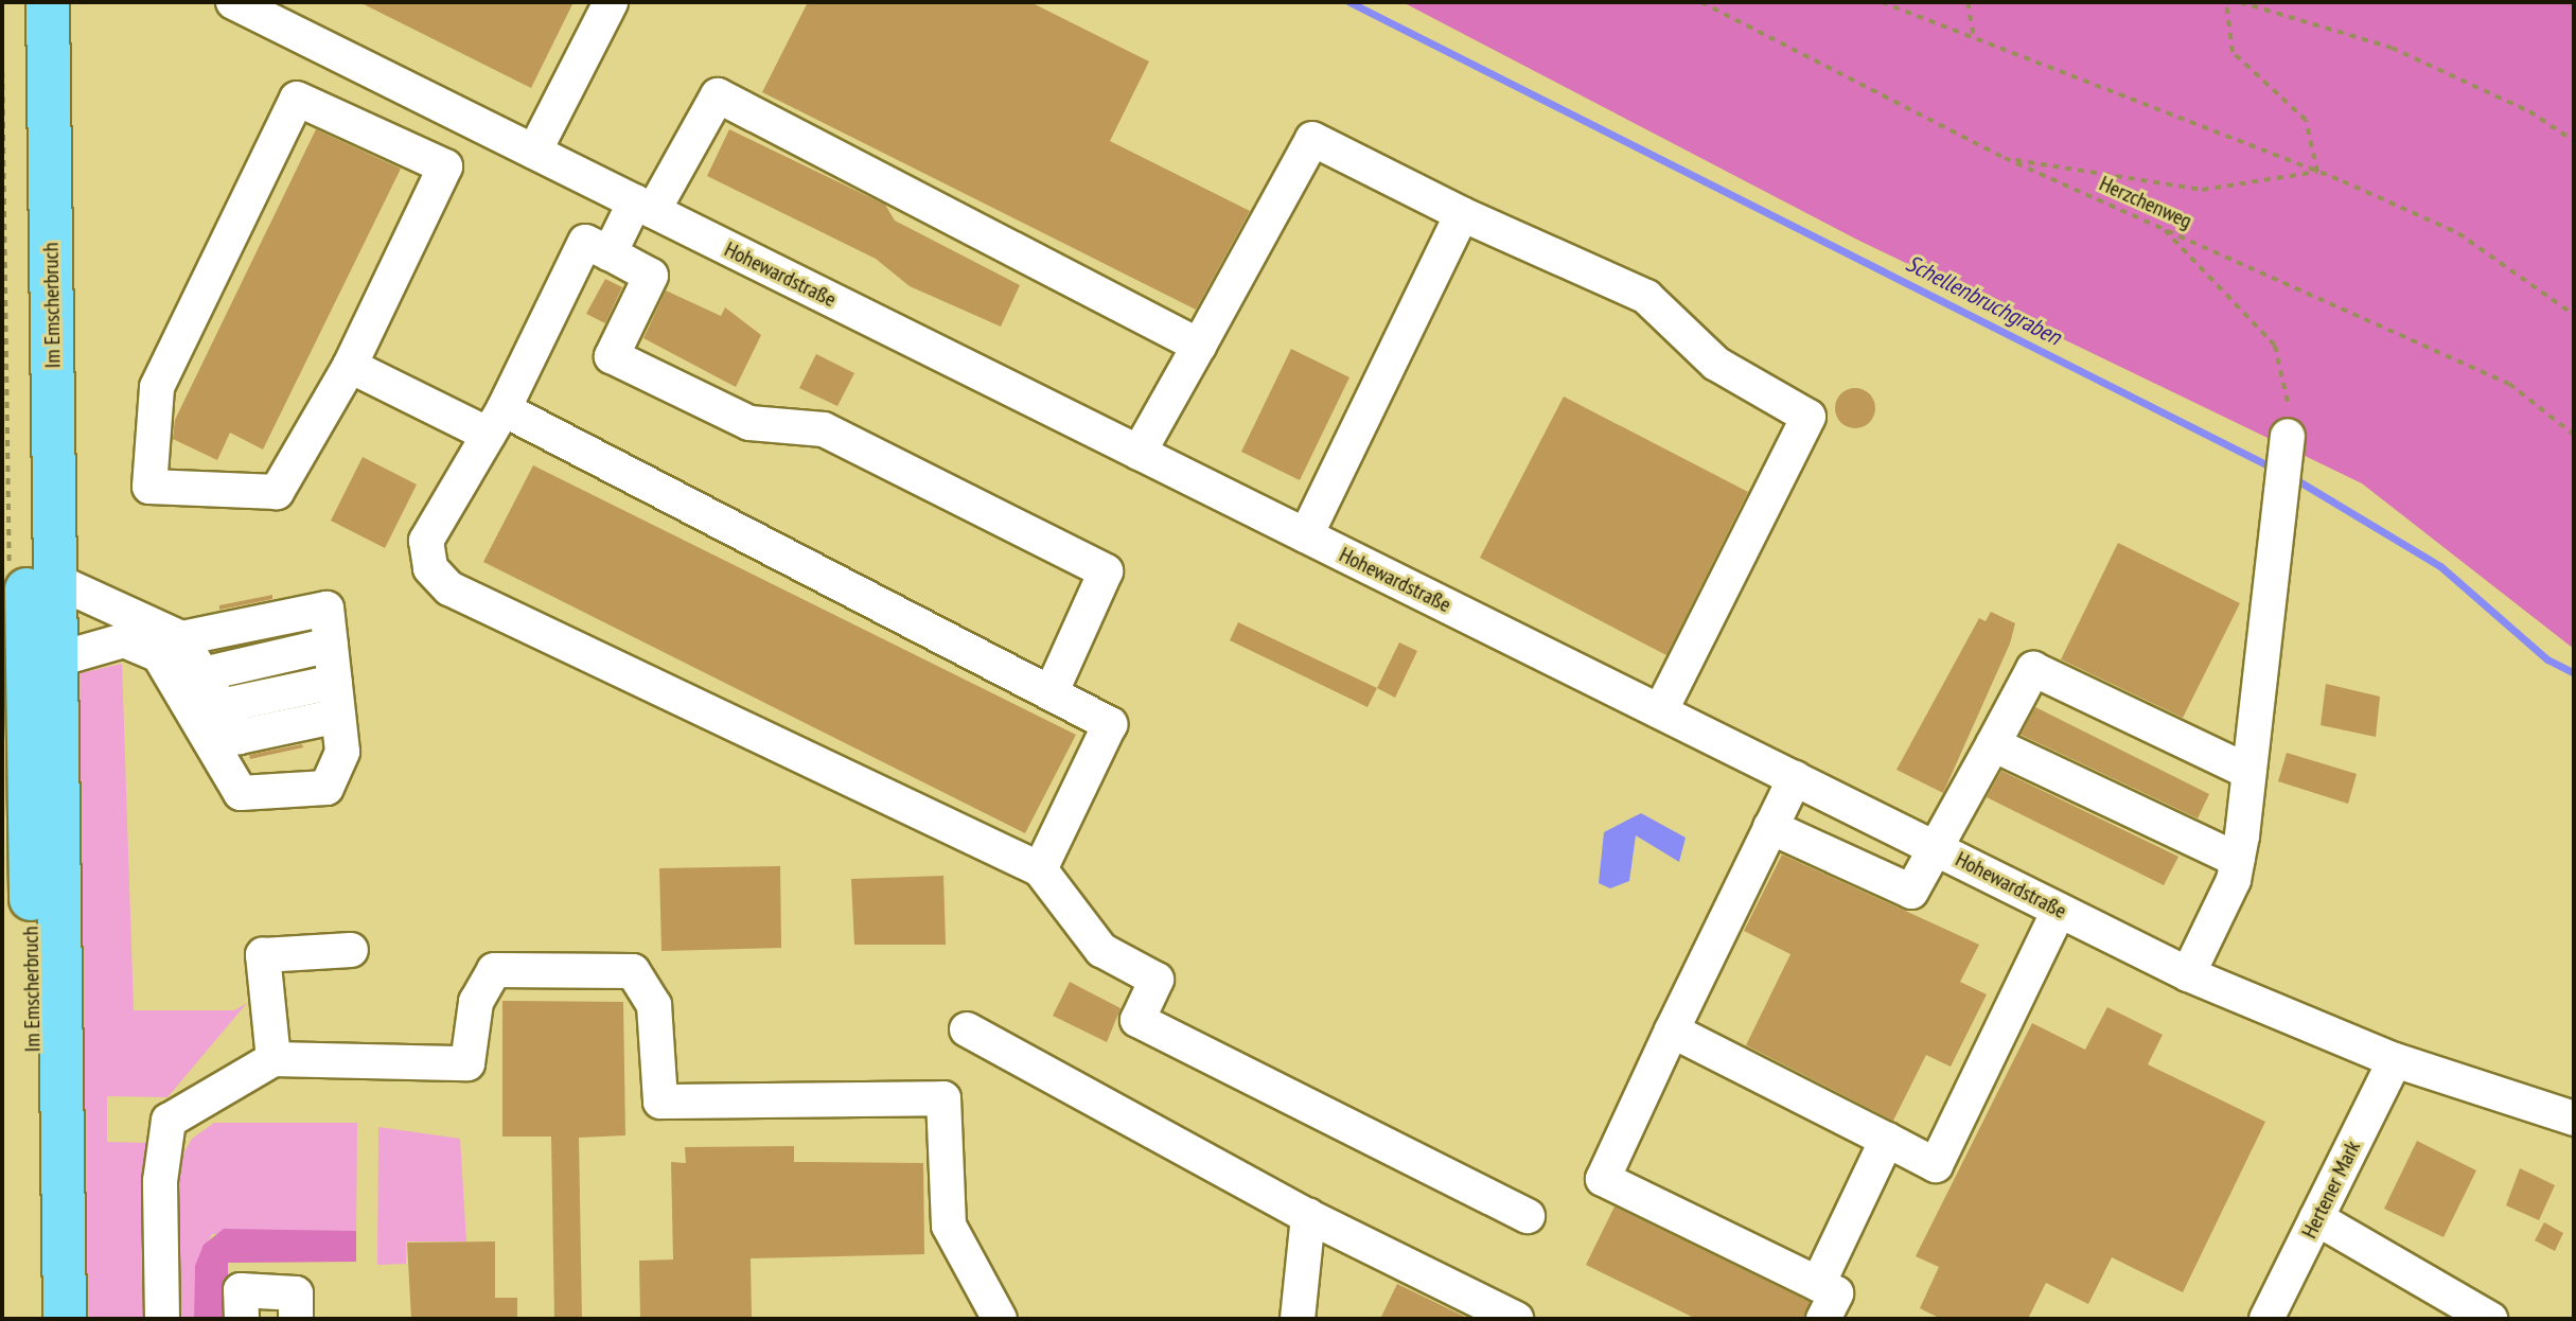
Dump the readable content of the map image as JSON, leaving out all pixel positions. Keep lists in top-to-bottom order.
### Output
{
  "streets": {
    "main road": ["Im Emscherbruch"],
    "street": ["Hohewardstraße", "Hertener Mark"],
    "path": ["Herzchenweg"]
  },
  "crossings": [
    ["Hohewardstraße", "Hertener Mark"]
  ],
  "water": ["Schellenbruchgraben"]
}
